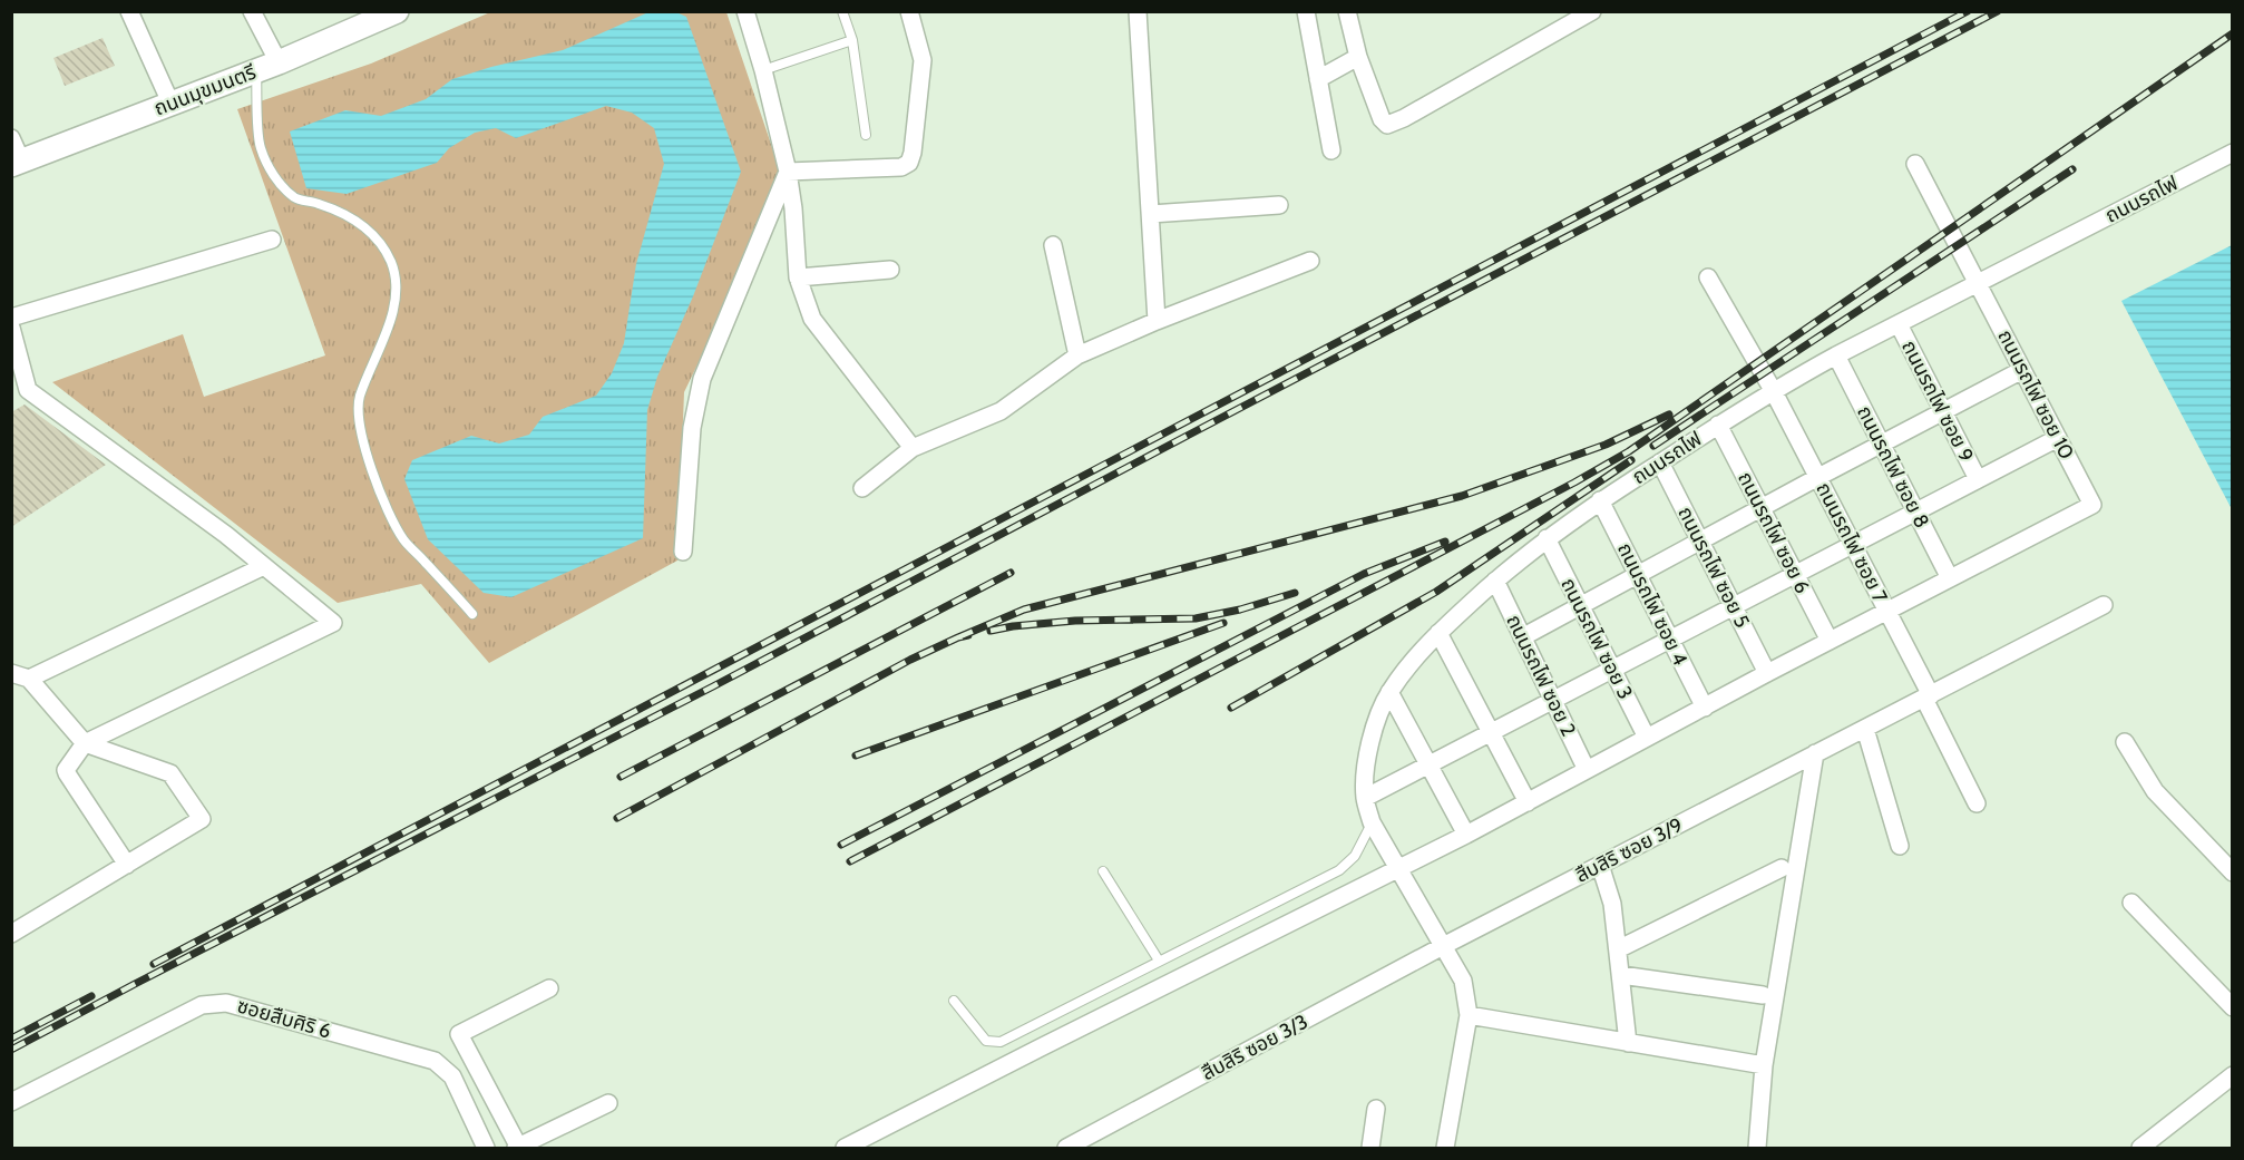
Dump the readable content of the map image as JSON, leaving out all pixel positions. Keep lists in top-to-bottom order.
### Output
{
  "streets": {
    "main road": ["ถนนมุขมนตรี"],
    "street": [
      "ถนนรถไฟ",
      "ถนนรถไฟ ซอย 10",
      "ถนนรถไฟ ซอย 9",
      "ถนนรถไฟ ซอย 8",
      "ถนนรถไฟ ซอย 6",
      "ถนนรถไฟ ซอย 7",
      "ถนนรถไฟ ซอย 5",
      "ถนนรถไฟ ซอย 4",
      "ถนนรถไฟ ซอย 3",
      "ถนนรถไฟ ซอย 2",
      "สืบสิริ ซอย 3/9",
      "ซอยสืบศิริ 6",
      "สืบสิริ ซอย 3/3"
    ]
  },
  "crossings": [
    ["ถนนรถไฟ", "ถนนรถไฟ ซอย 10"],
    ["ถนนรถไฟ", "ถนนรถไฟ ซอย 9"],
    ["ถนนรถไฟ", "ถนนรถไฟ ซอย 8"],
    ["ถนนรถไฟ", "ถนนรถไฟ ซอย 6"],
    ["ถนนรถไฟ", "ถนนรถไฟ ซอย 7"],
    ["ถนนรถไฟ", "ถนนรถไฟ ซอย 5"],
    ["ถนนรถไฟ", "ถนนรถไฟ ซอย 4"],
    ["ถนนรถไฟ", "ถนนรถไฟ ซอย 3"],
    ["ถนนรถไฟ", "ถนนรถไฟ ซอย 2"],
    ["ถนนรถไฟ", "สืบสิริ ซอย 3/9"],
    ["ถนนรถไฟ", "สืบสิริ ซอย 3/3"],
    ["ถนนรถไฟ ซอย 10", "ถนนรถไฟ ซอย 8"],
    ["ถนนรถไฟ ซอย 7", "สืบสิริ ซอย 3/9"],
    ["สืบสิริ ซอย 3/9", "สืบสิริ ซอย 3/3"]
  ]
}
